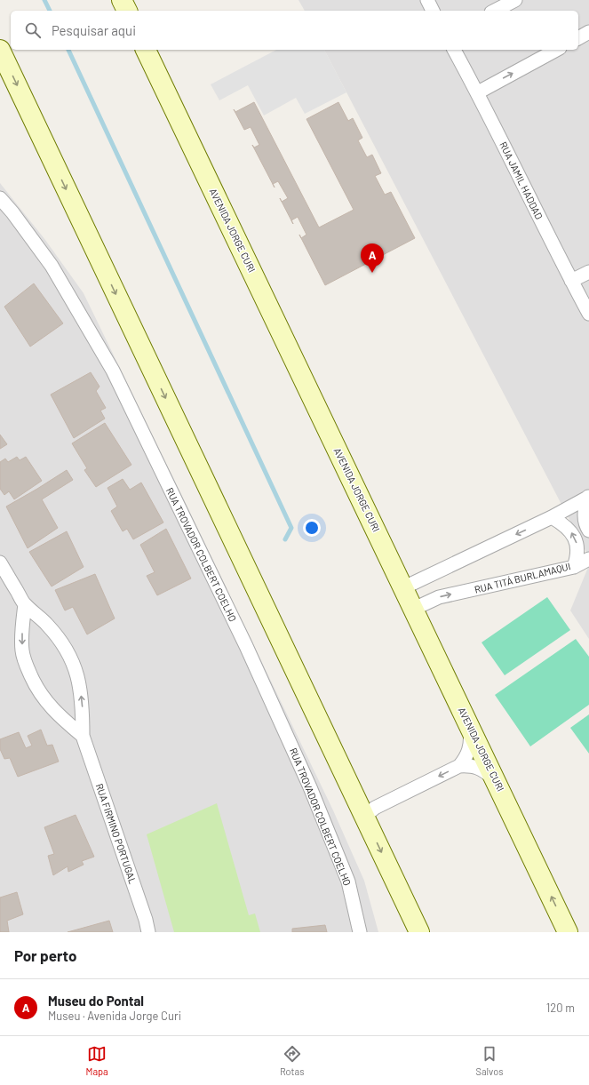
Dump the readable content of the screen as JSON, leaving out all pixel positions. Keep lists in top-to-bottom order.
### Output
{
  "streets": {
    "street": [
      "RUA JAMIL HADDAD",
      "AVENIDA JORGE CURI",
      "RUA TROVADOR COLBERT COELHO",
      "RUA TITÁ BURLAMAQUI",
      "RUA FIRMINO PORTUGAL"
    ]
  },
  "crossings": [
    ["AVENIDA JORGE CURI", "RUA TITÁ BURLAMAQUI"]
  ],
  "page": {
    "search": "Pesquisar aqui",
    "pins": "A",
    "heading": "Por perto",
    "list": [
      {
        "mark": "A",
        "name": "Museu do Pontal",
        "note": "Museu · Avenida Jorge Curi",
        "value": "120 m"
      }
    ],
    "nav": ["Mapa", "Rotas", "Salvos"]
  }
}
